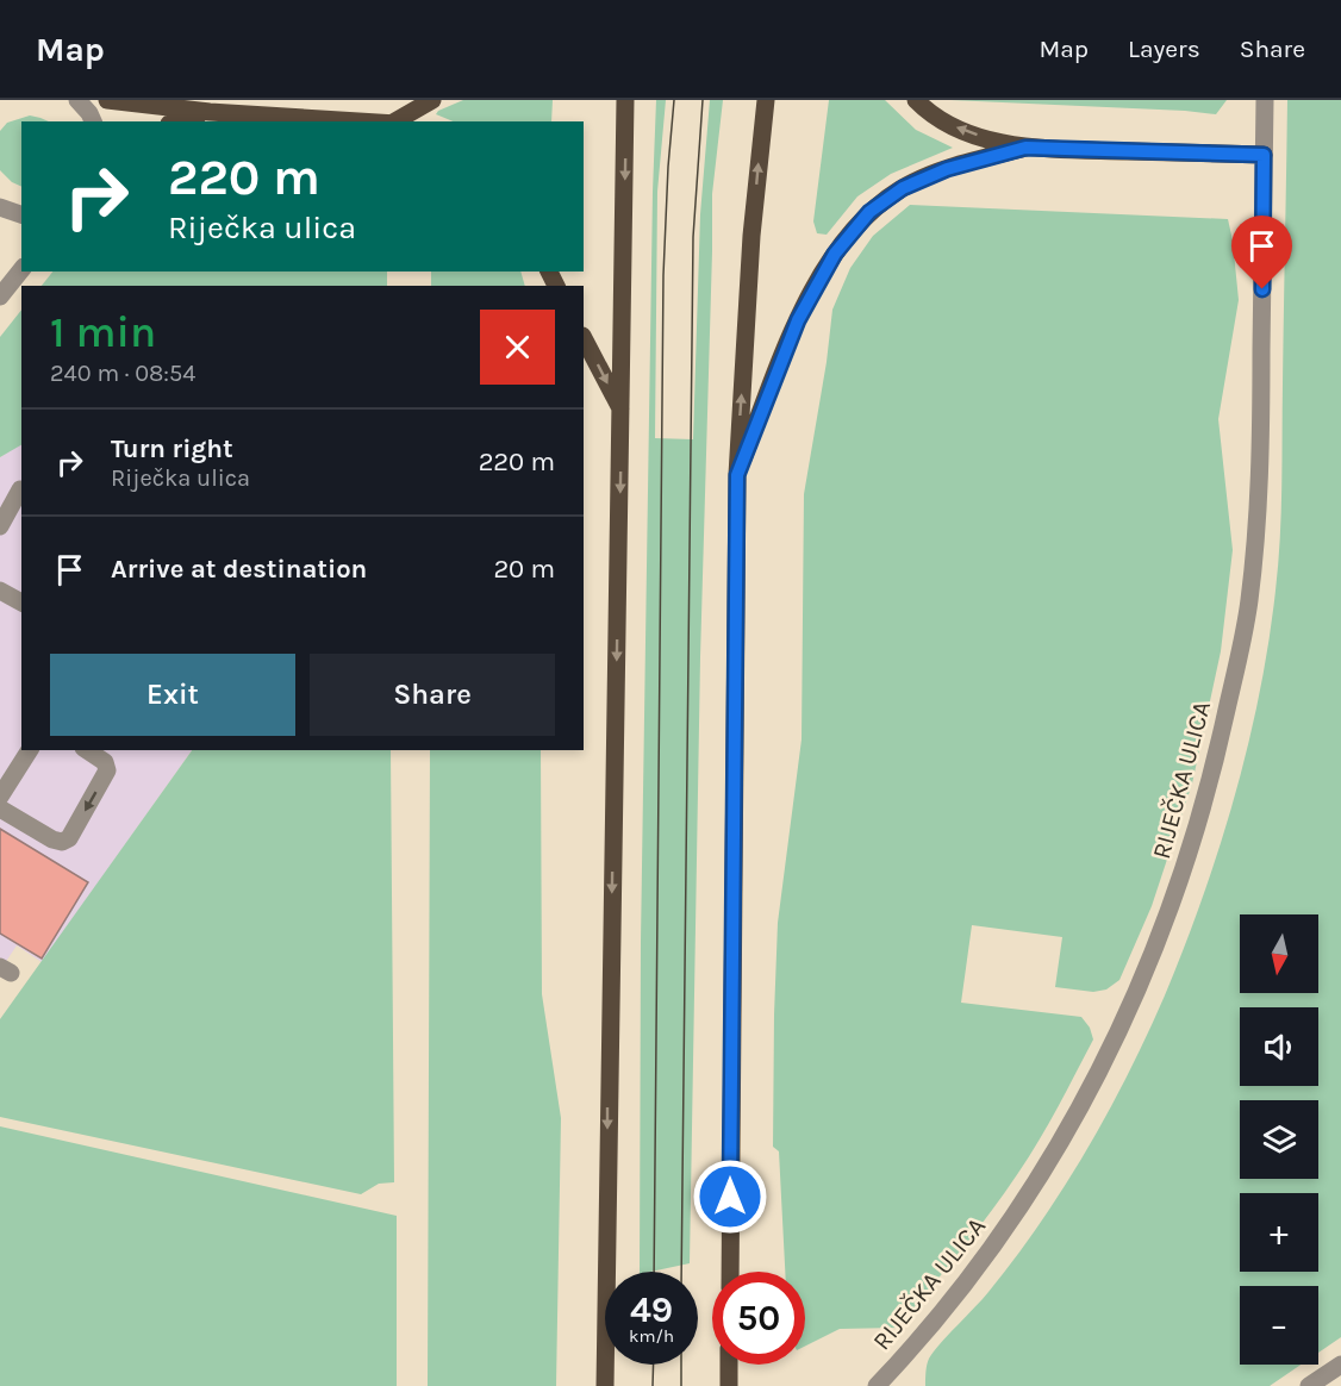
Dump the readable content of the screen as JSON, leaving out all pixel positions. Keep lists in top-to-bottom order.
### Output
{
  "streets": {
    "street": ["RIJEČKA ULICA"]
  },
  "north": "bottom",
  "page": {
    "header": "Map",
    "nav": ["Map", "Layers", "Share"],
    "turn": ["220 m", "Riječka ulica"],
    "heading": ["1 min", "240 m · 08:54"],
    "list": [
      {
        "name": "Turn right",
        "note": "Riječka ulica",
        "value": "220 m"
      },
      {
        "name": "Arrive at destination",
        "value": "20 m"
      }
    ],
    "buttons": ["Exit", "Share"],
    "map_buttons": ["+", "−"],
    "speed": "49 km/h",
    "limit": "50"
  }
}
